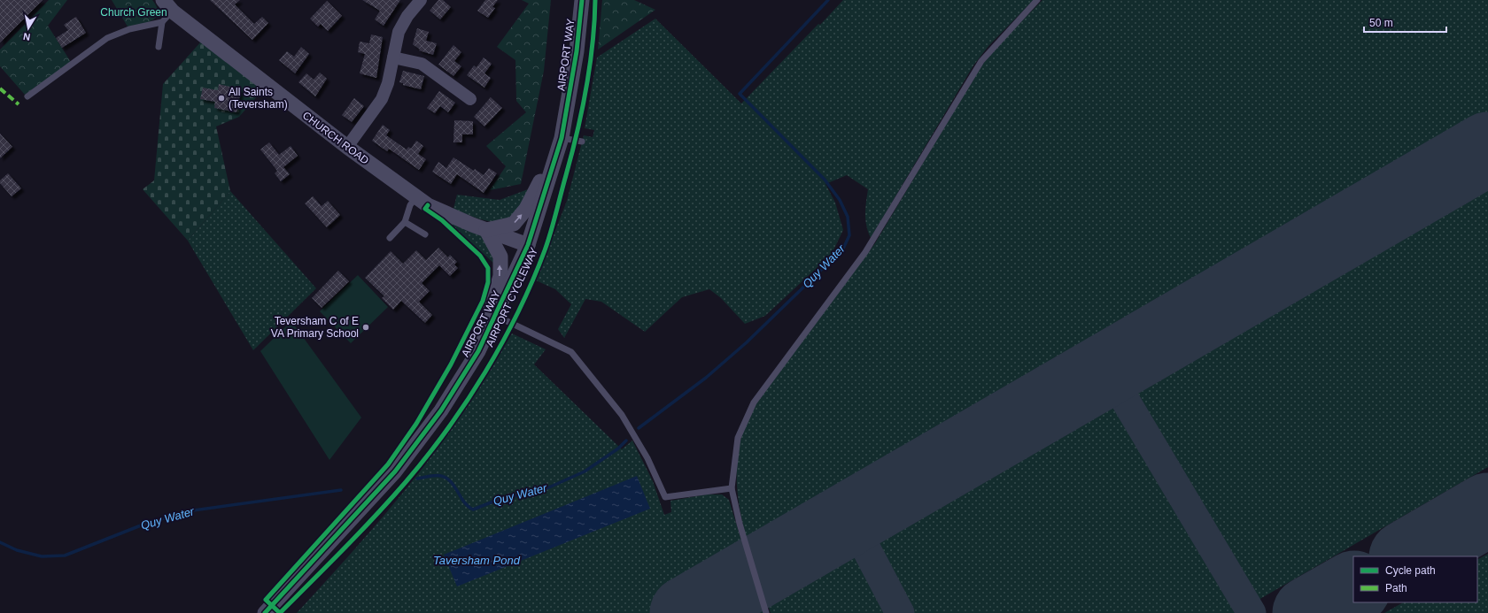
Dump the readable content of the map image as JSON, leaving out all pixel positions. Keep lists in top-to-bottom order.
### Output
{
  "streets": {
    "street": ["AIRPORT WAY", "CHURCH ROAD"],
    "cycle path": ["AIRPORT CYCLEWAY"]
  },
  "crossings": [
    ["AIRPORT WAY", "CHURCH ROAD"]
  ],
  "water": ["Quy Water", "Taversham Pond"],
  "parks": ["Church Green"],
  "places": ["All Saints (Teversham)", "Teversham C of E VA Primary School"],
  "legend": ["Cycle path", "Path"],
  "scale_bar": "50 m",
  "north": "bottom"
}
